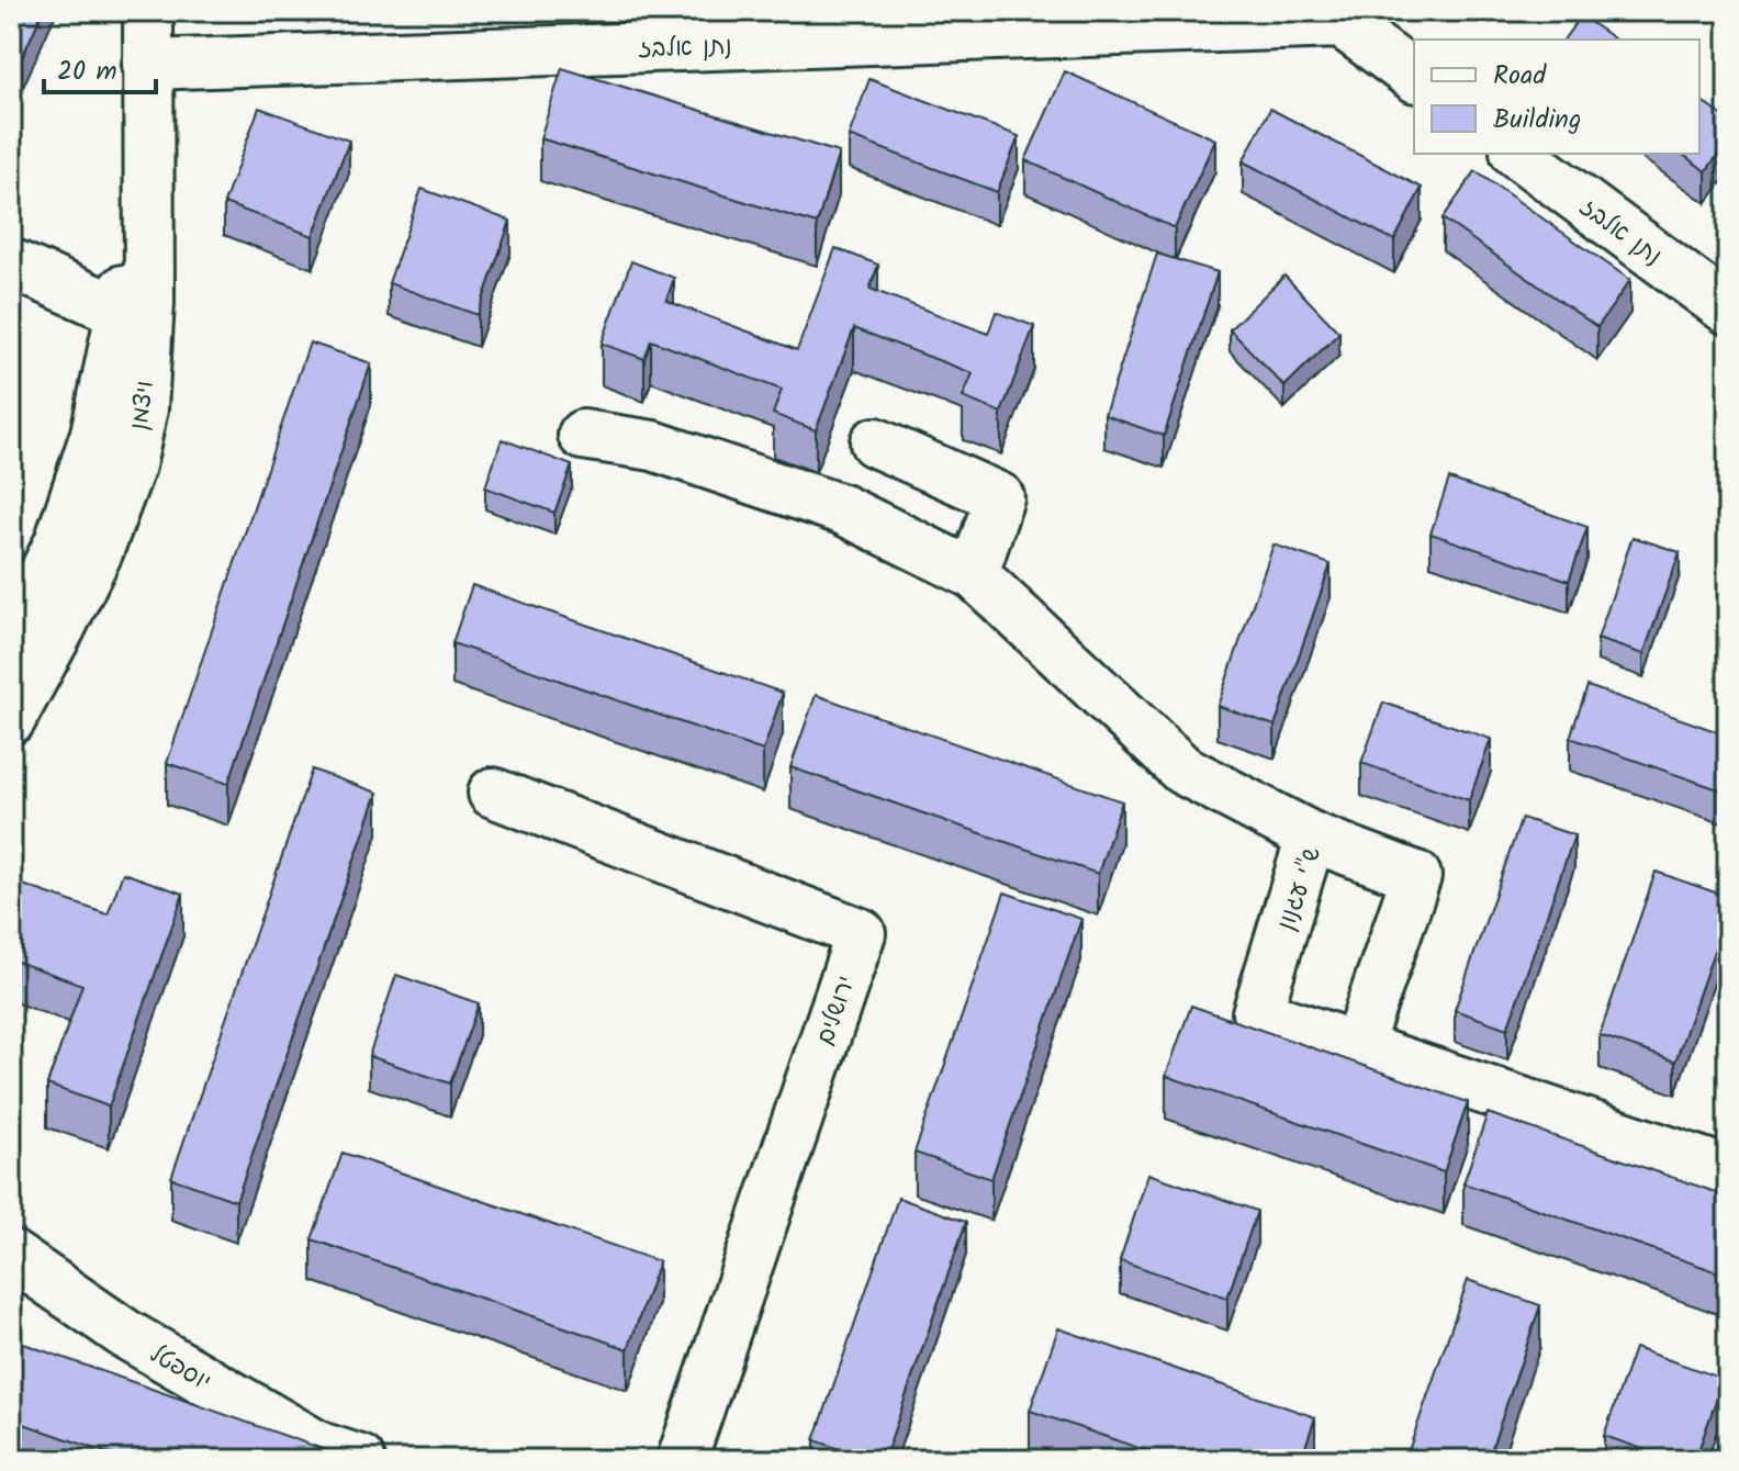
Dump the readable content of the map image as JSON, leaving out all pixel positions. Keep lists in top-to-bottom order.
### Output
{
  "streets": {
    "street": [
      "נתן אלבז",
      "ויצמן",
      "ש\"י עגנון",
      "ירושלים",
      "יוספטל"
    ]
  },
  "crossings": [
    ["נתן אלבז", "ויצמן"]
  ],
  "legend": ["Road", "Building"],
  "scale_bar": "20 m"
}
